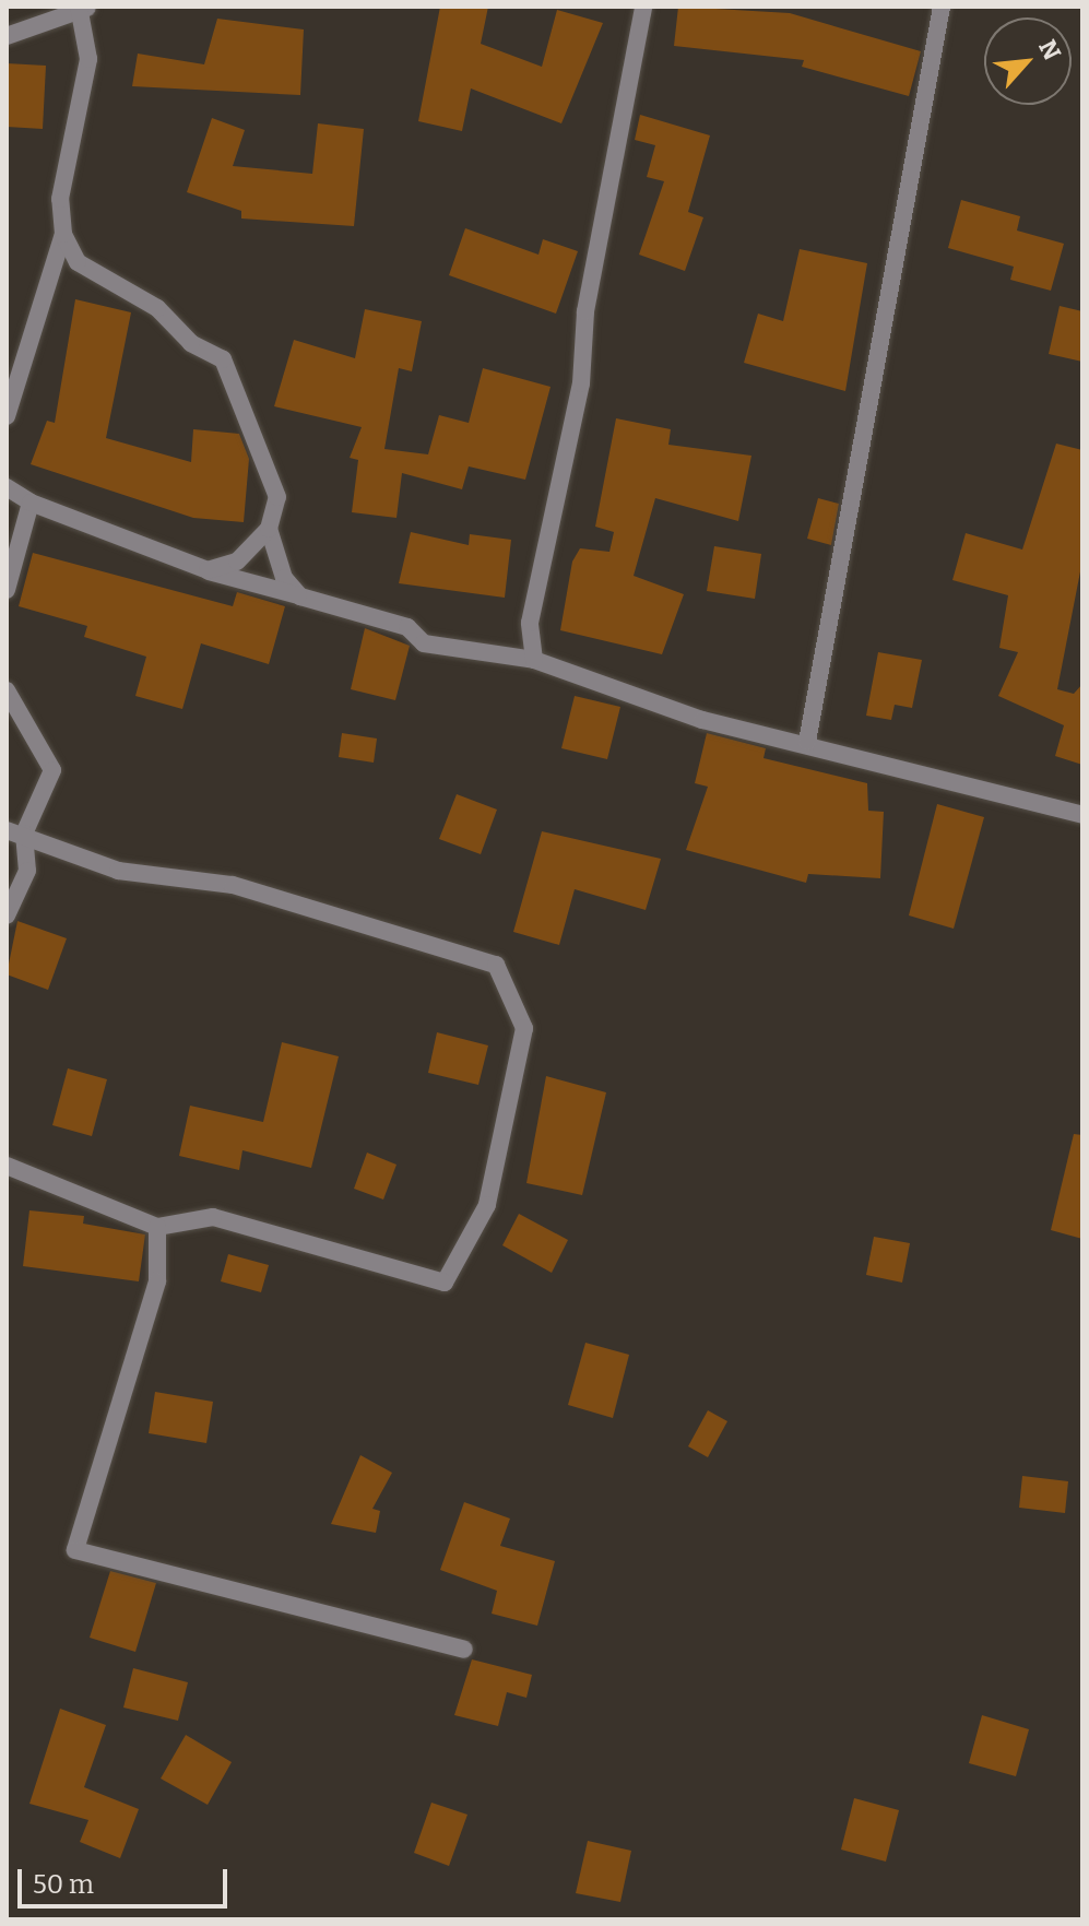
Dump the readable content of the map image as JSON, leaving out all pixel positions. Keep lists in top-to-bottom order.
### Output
{
  "scale_bar": "50 m",
  "north": "top right"
}
